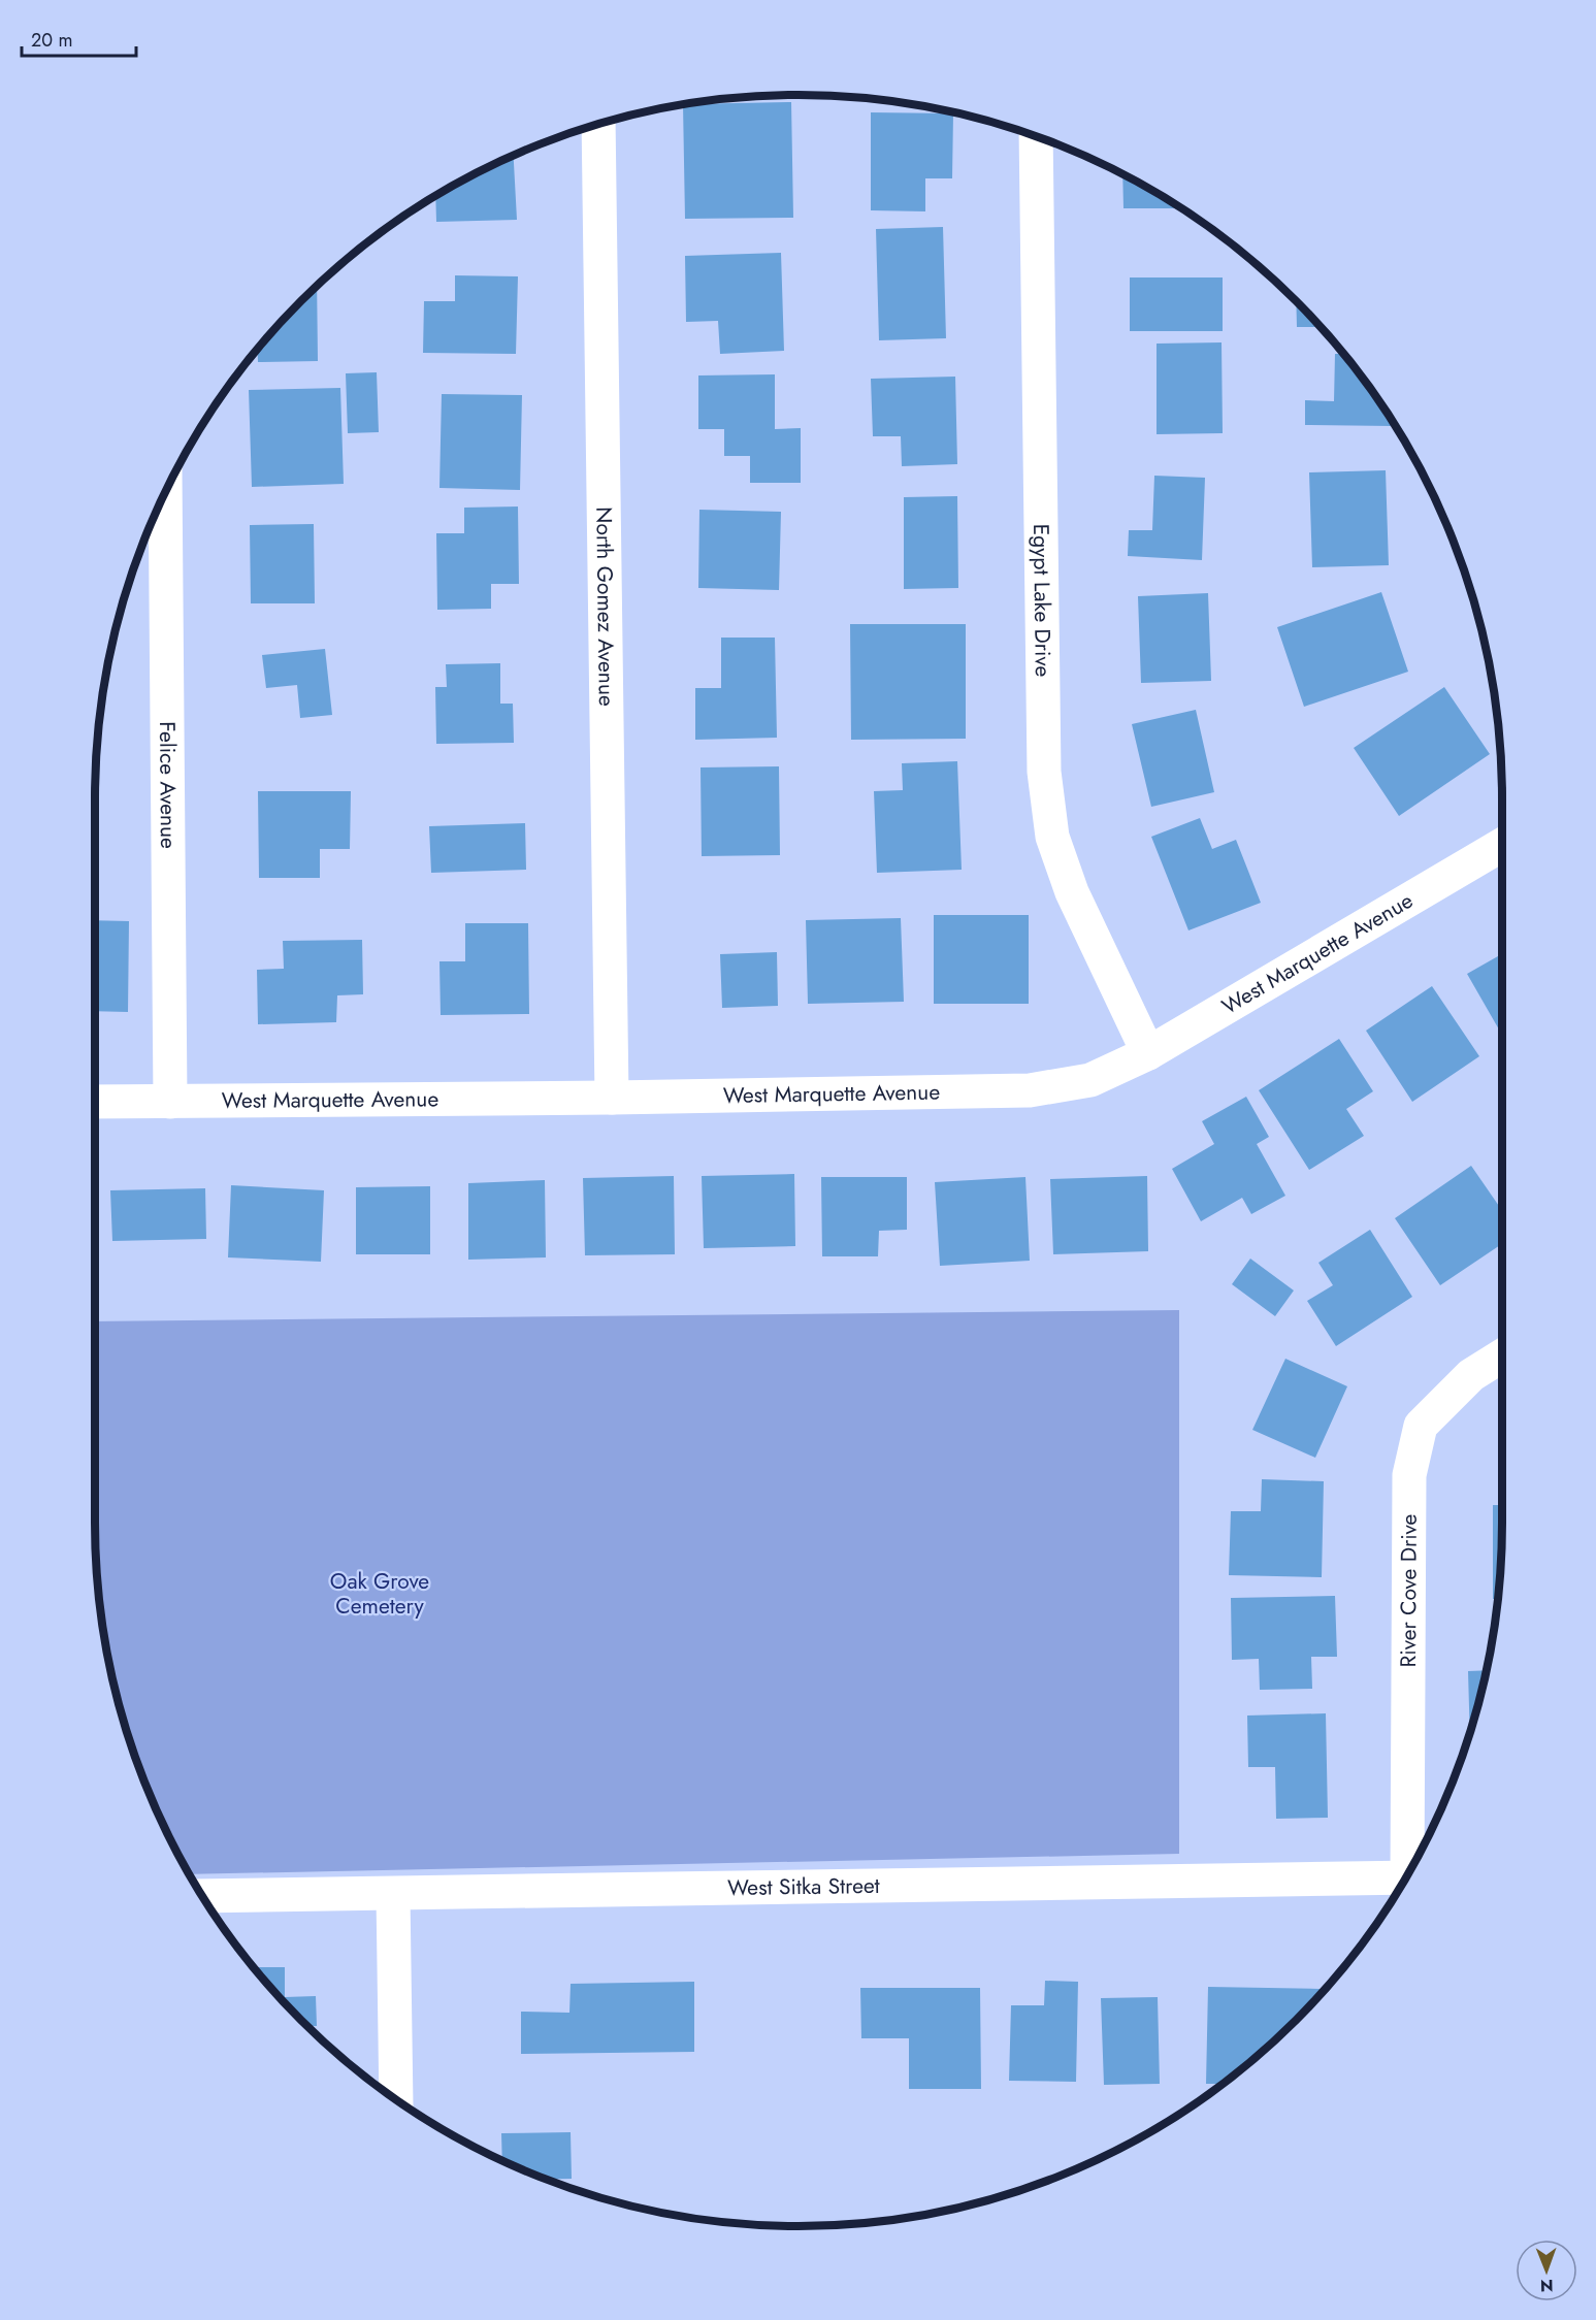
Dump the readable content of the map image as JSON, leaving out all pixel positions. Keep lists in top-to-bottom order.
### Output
{
  "streets": {
    "street": [
      "Egypt Lake Drive",
      "North Gomez Avenue",
      "Felice Avenue",
      "West Marquette Avenue",
      "River Cove Drive",
      "West Sitka Street"
    ]
  },
  "crossings": [
    ["Egypt Lake Drive", "West Marquette Avenue"],
    ["North Gomez Avenue", "West Marquette Avenue"],
    ["Felice Avenue", "West Marquette Avenue"]
  ],
  "parks": ["Oak Grove Cemetery"],
  "scale_bar": "20 m",
  "north": "bottom"
}
